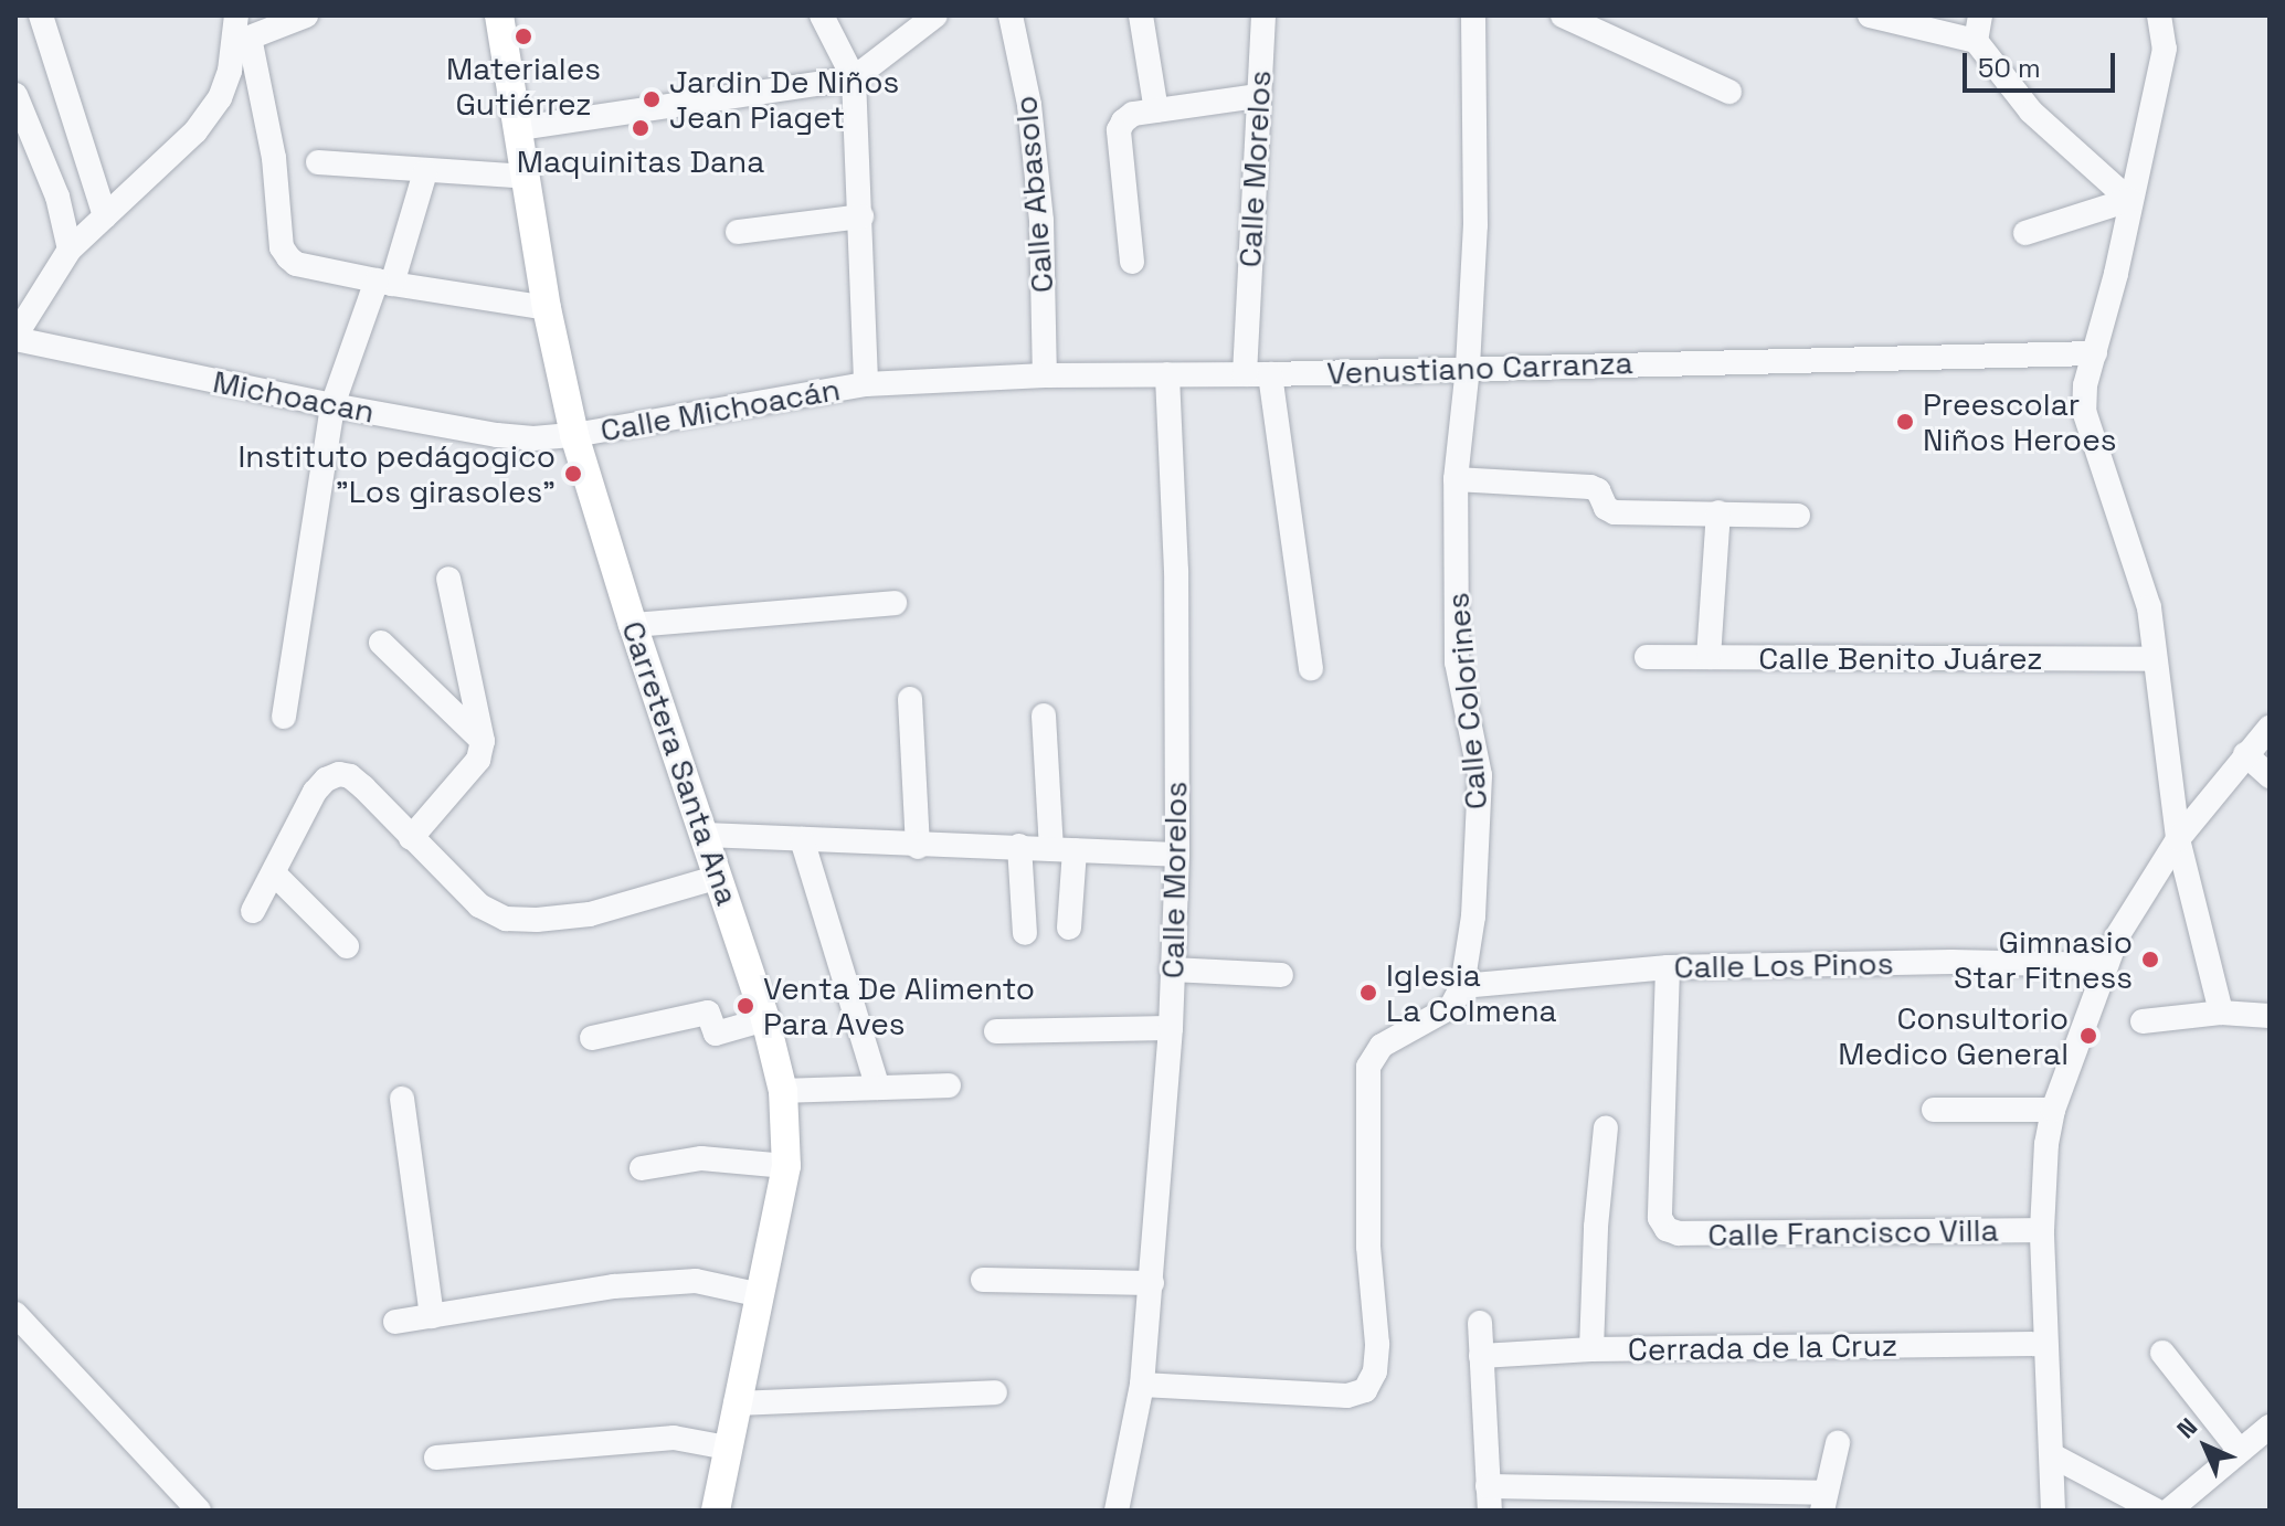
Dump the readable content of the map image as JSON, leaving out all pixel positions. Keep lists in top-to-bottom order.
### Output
{
  "streets": {
    "main road": ["Carretera Santa Ana"],
    "street": [
      "Calle Morelos",
      "Calle Abasolo",
      "Venustiano Carranza",
      "Michoacan",
      "Calle Michoacán",
      "Calle Benito Juárez",
      "Calle Colorines",
      "Calle Los Pinos",
      "Calle Francisco Villa",
      "Cerrada de la Cruz"
    ]
  },
  "crossings": [
    ["Calle Morelos", "Venustiano Carranza"],
    ["Calle Abasolo", "Venustiano Carranza"],
    ["Venustiano Carranza", "Calle Michoacán"],
    ["Venustiano Carranza", "Calle Colorines"],
    ["Michoacan", "Calle Michoacán"],
    ["Michoacan", "Carretera Santa Ana"],
    ["Calle Michoacán", "Carretera Santa Ana"],
    ["Calle Colorines", "Calle Los Pinos"],
    ["Calle Los Pinos", "Calle Francisco Villa"]
  ],
  "places": [
    "Materiales Gutiérrez",
    "Jardin De Niños Jean Piaget",
    "Maquinitas Dana",
    "Preescolar Niños Heroes",
    "Instituto pedágogico \"Los girasoles\"",
    "Gimnasio Star Fitness",
    "Iglesia La Colmena",
    "Venta De Alimento Para Aves",
    "Consultorio Medico General"
  ],
  "scale_bar": "50 m",
  "north": "top left"
}
